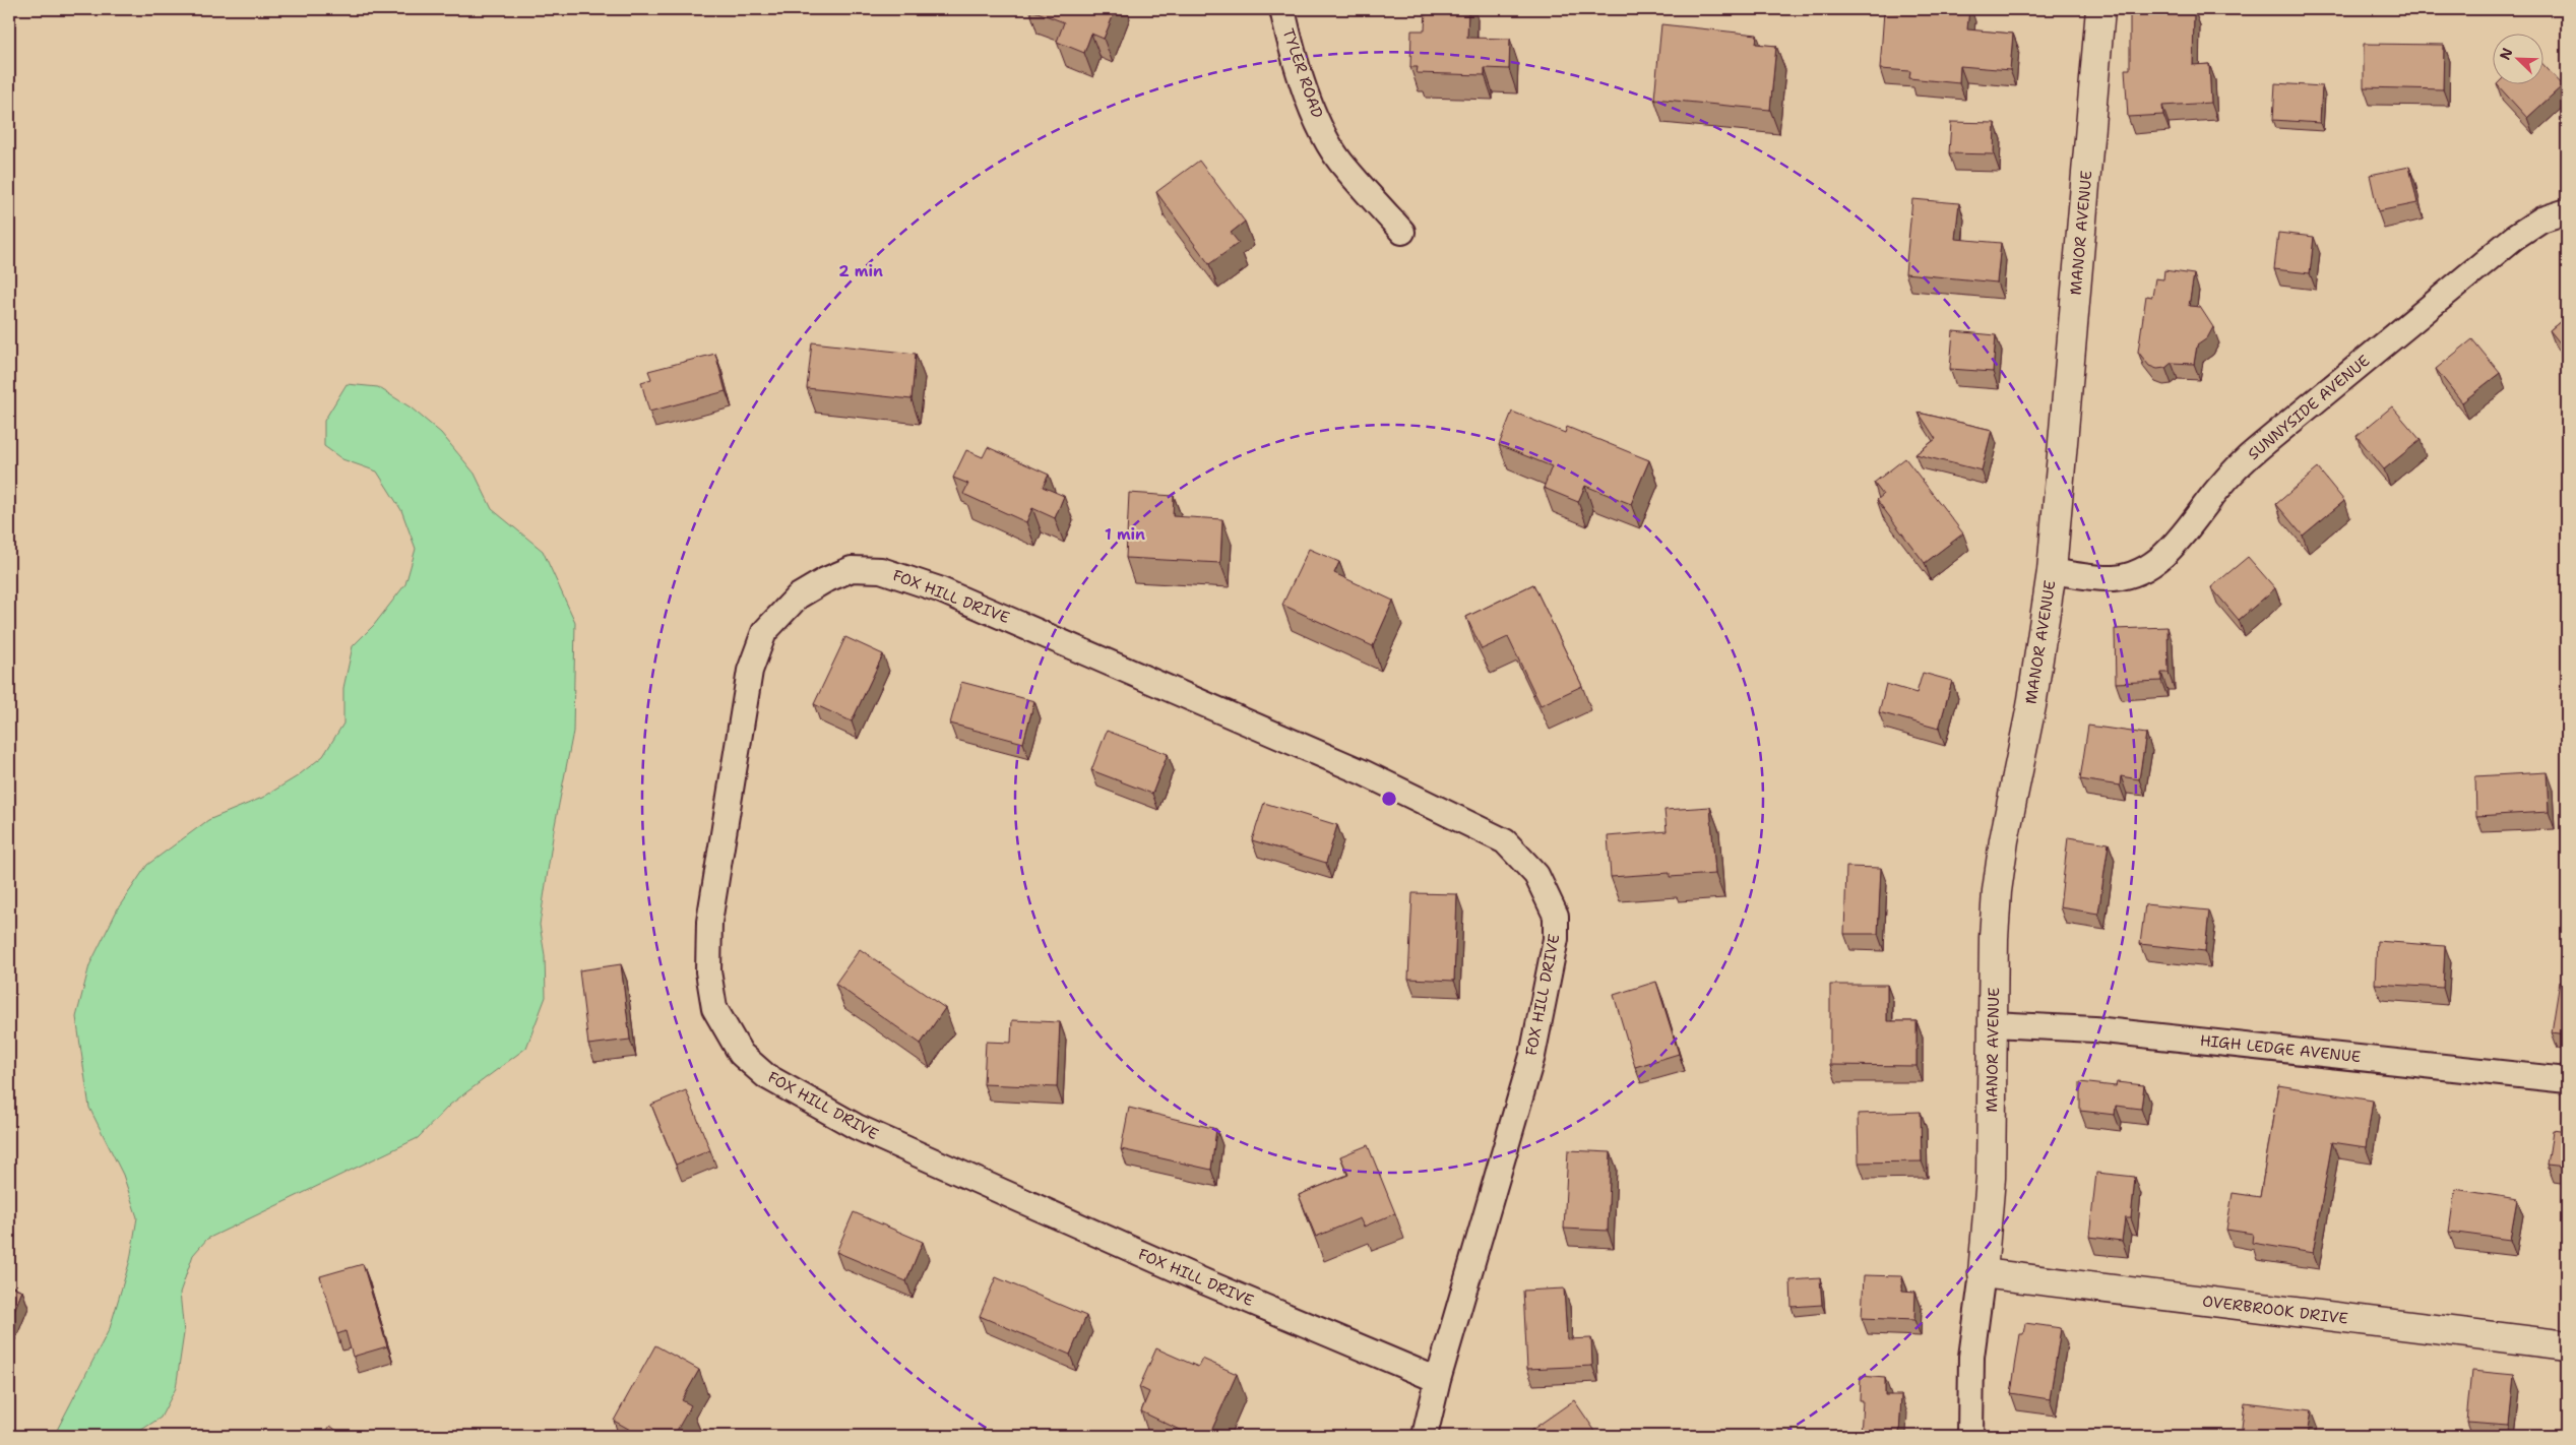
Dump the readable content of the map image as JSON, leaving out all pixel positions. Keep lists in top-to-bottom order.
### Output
{
  "streets": {
    "street": [
      "TYLER ROAD",
      "MANOR AVENUE",
      "SUNNYSIDE AVENUE",
      "FOX HILL DRIVE",
      "HIGH LEDGE AVENUE",
      "OVERBROOK DRIVE"
    ]
  },
  "crossings": [
    ["MANOR AVENUE", "SUNNYSIDE AVENUE"],
    ["MANOR AVENUE", "HIGH LEDGE AVENUE"],
    ["MANOR AVENUE", "OVERBROOK DRIVE"]
  ],
  "north": "top left",
  "rings": ["2 min", "1 min"]
}
